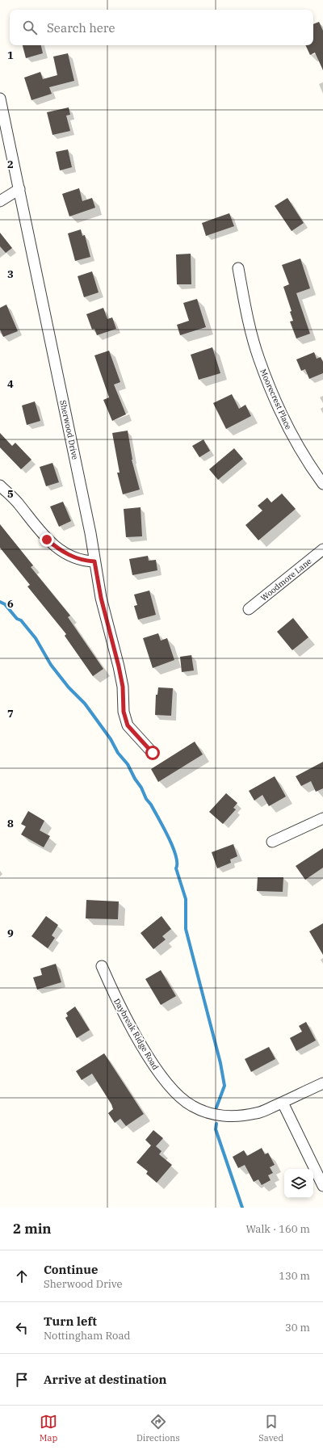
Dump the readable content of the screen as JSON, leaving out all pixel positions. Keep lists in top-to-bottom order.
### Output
{
  "streets": {
    "street": [
      "Moorecrest Place",
      "Sherwood Drive",
      "Woodmore Lane",
      "Daybreak Ridge Road"
    ]
  },
  "page": {
    "search": "Search here",
    "heading": ["2 min", "Walk · 160 m"],
    "list": [
      ["Continue", "Sherwood Drive", "130 m"],
      ["Turn left", "Nottingham Road", "30 m"],
      "Arrive at destination"
    ],
    "nav": ["Map", "Directions", "Saved"]
  },
  "grid": {
    "rows": [
      "1",
      "2",
      "3",
      "4",
      "5",
      "6",
      "7",
      "8",
      "9"
    ]
  }
}
